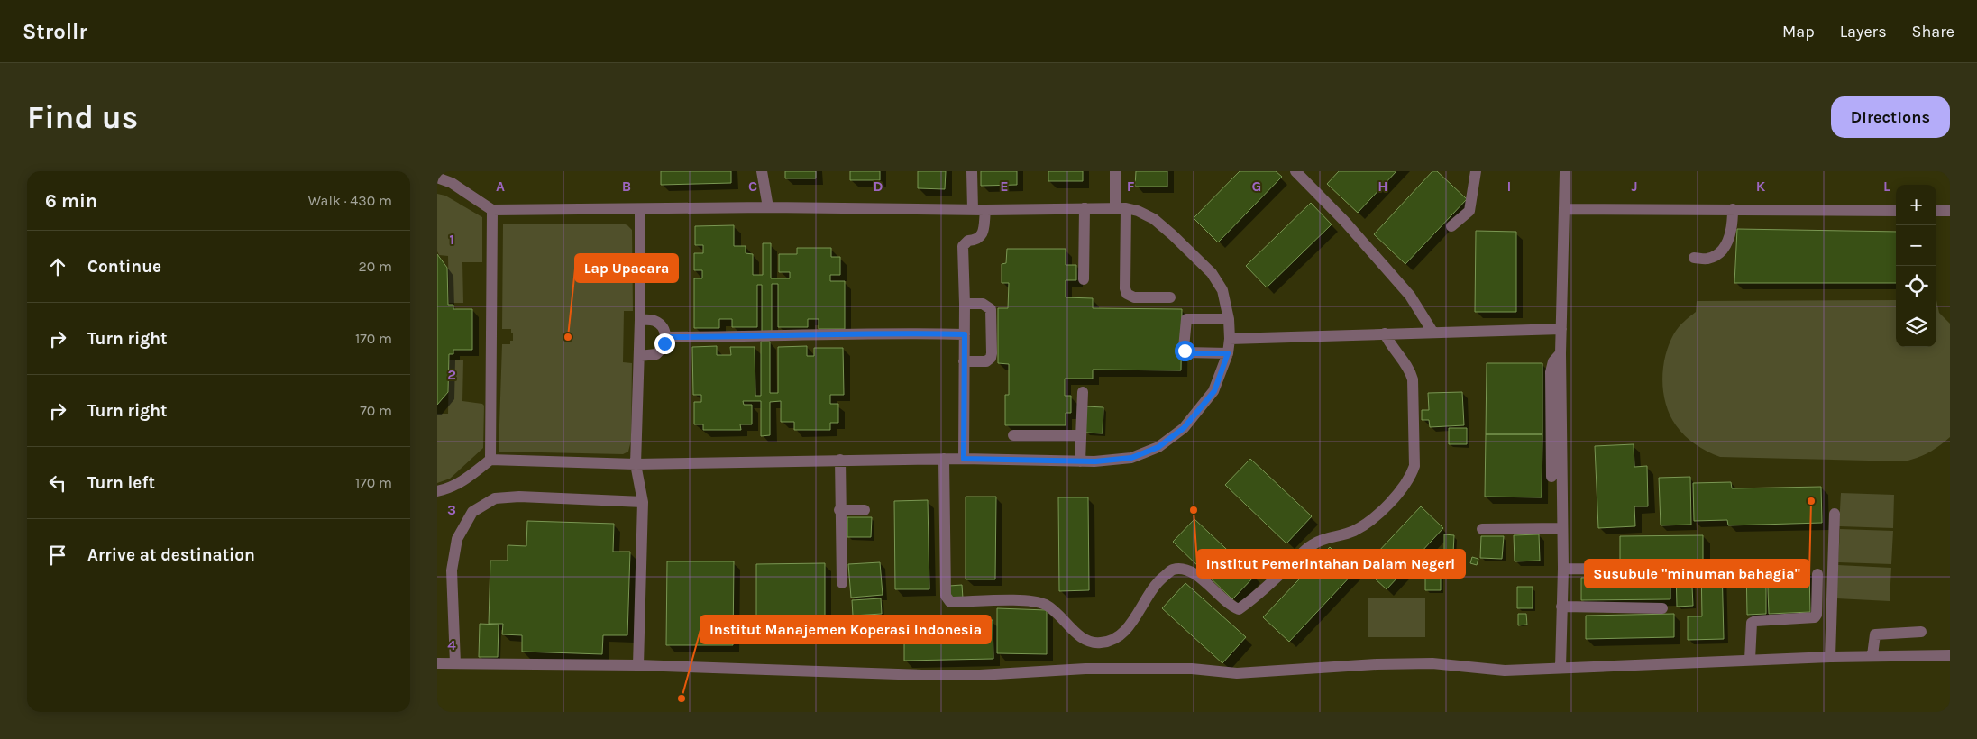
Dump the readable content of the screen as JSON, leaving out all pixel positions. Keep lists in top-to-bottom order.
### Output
{
  "places": [
    "Lap Upacara",
    "Susubule \"minuman bahagia\"",
    "Institut Pemerintahan Dalam Negeri",
    "Institut Manajemen Koperasi Indonesia"
  ],
  "page": {
    "header": "Strollr",
    "nav": ["Map", "Layers", "Share"],
    "buttons": "Directions",
    "title": "Find us",
    "heading": ["6 min", "Walk · 430 m"],
    "map_buttons": ["+", "−"],
    "list": [
      ["Continue", "20 m"],
      ["Turn right", "170 m"],
      ["Turn right", "70 m"],
      ["Turn left", "170 m"],
      "Arrive at destination"
    ]
  },
  "grid": {
    "columns": [
      "A",
      "B",
      "C",
      "D",
      "E",
      "F",
      "G",
      "H",
      "I",
      "J",
      "K",
      "L"
    ],
    "rows": [
      "1",
      "2",
      "3",
      "4"
    ]
  }
}
